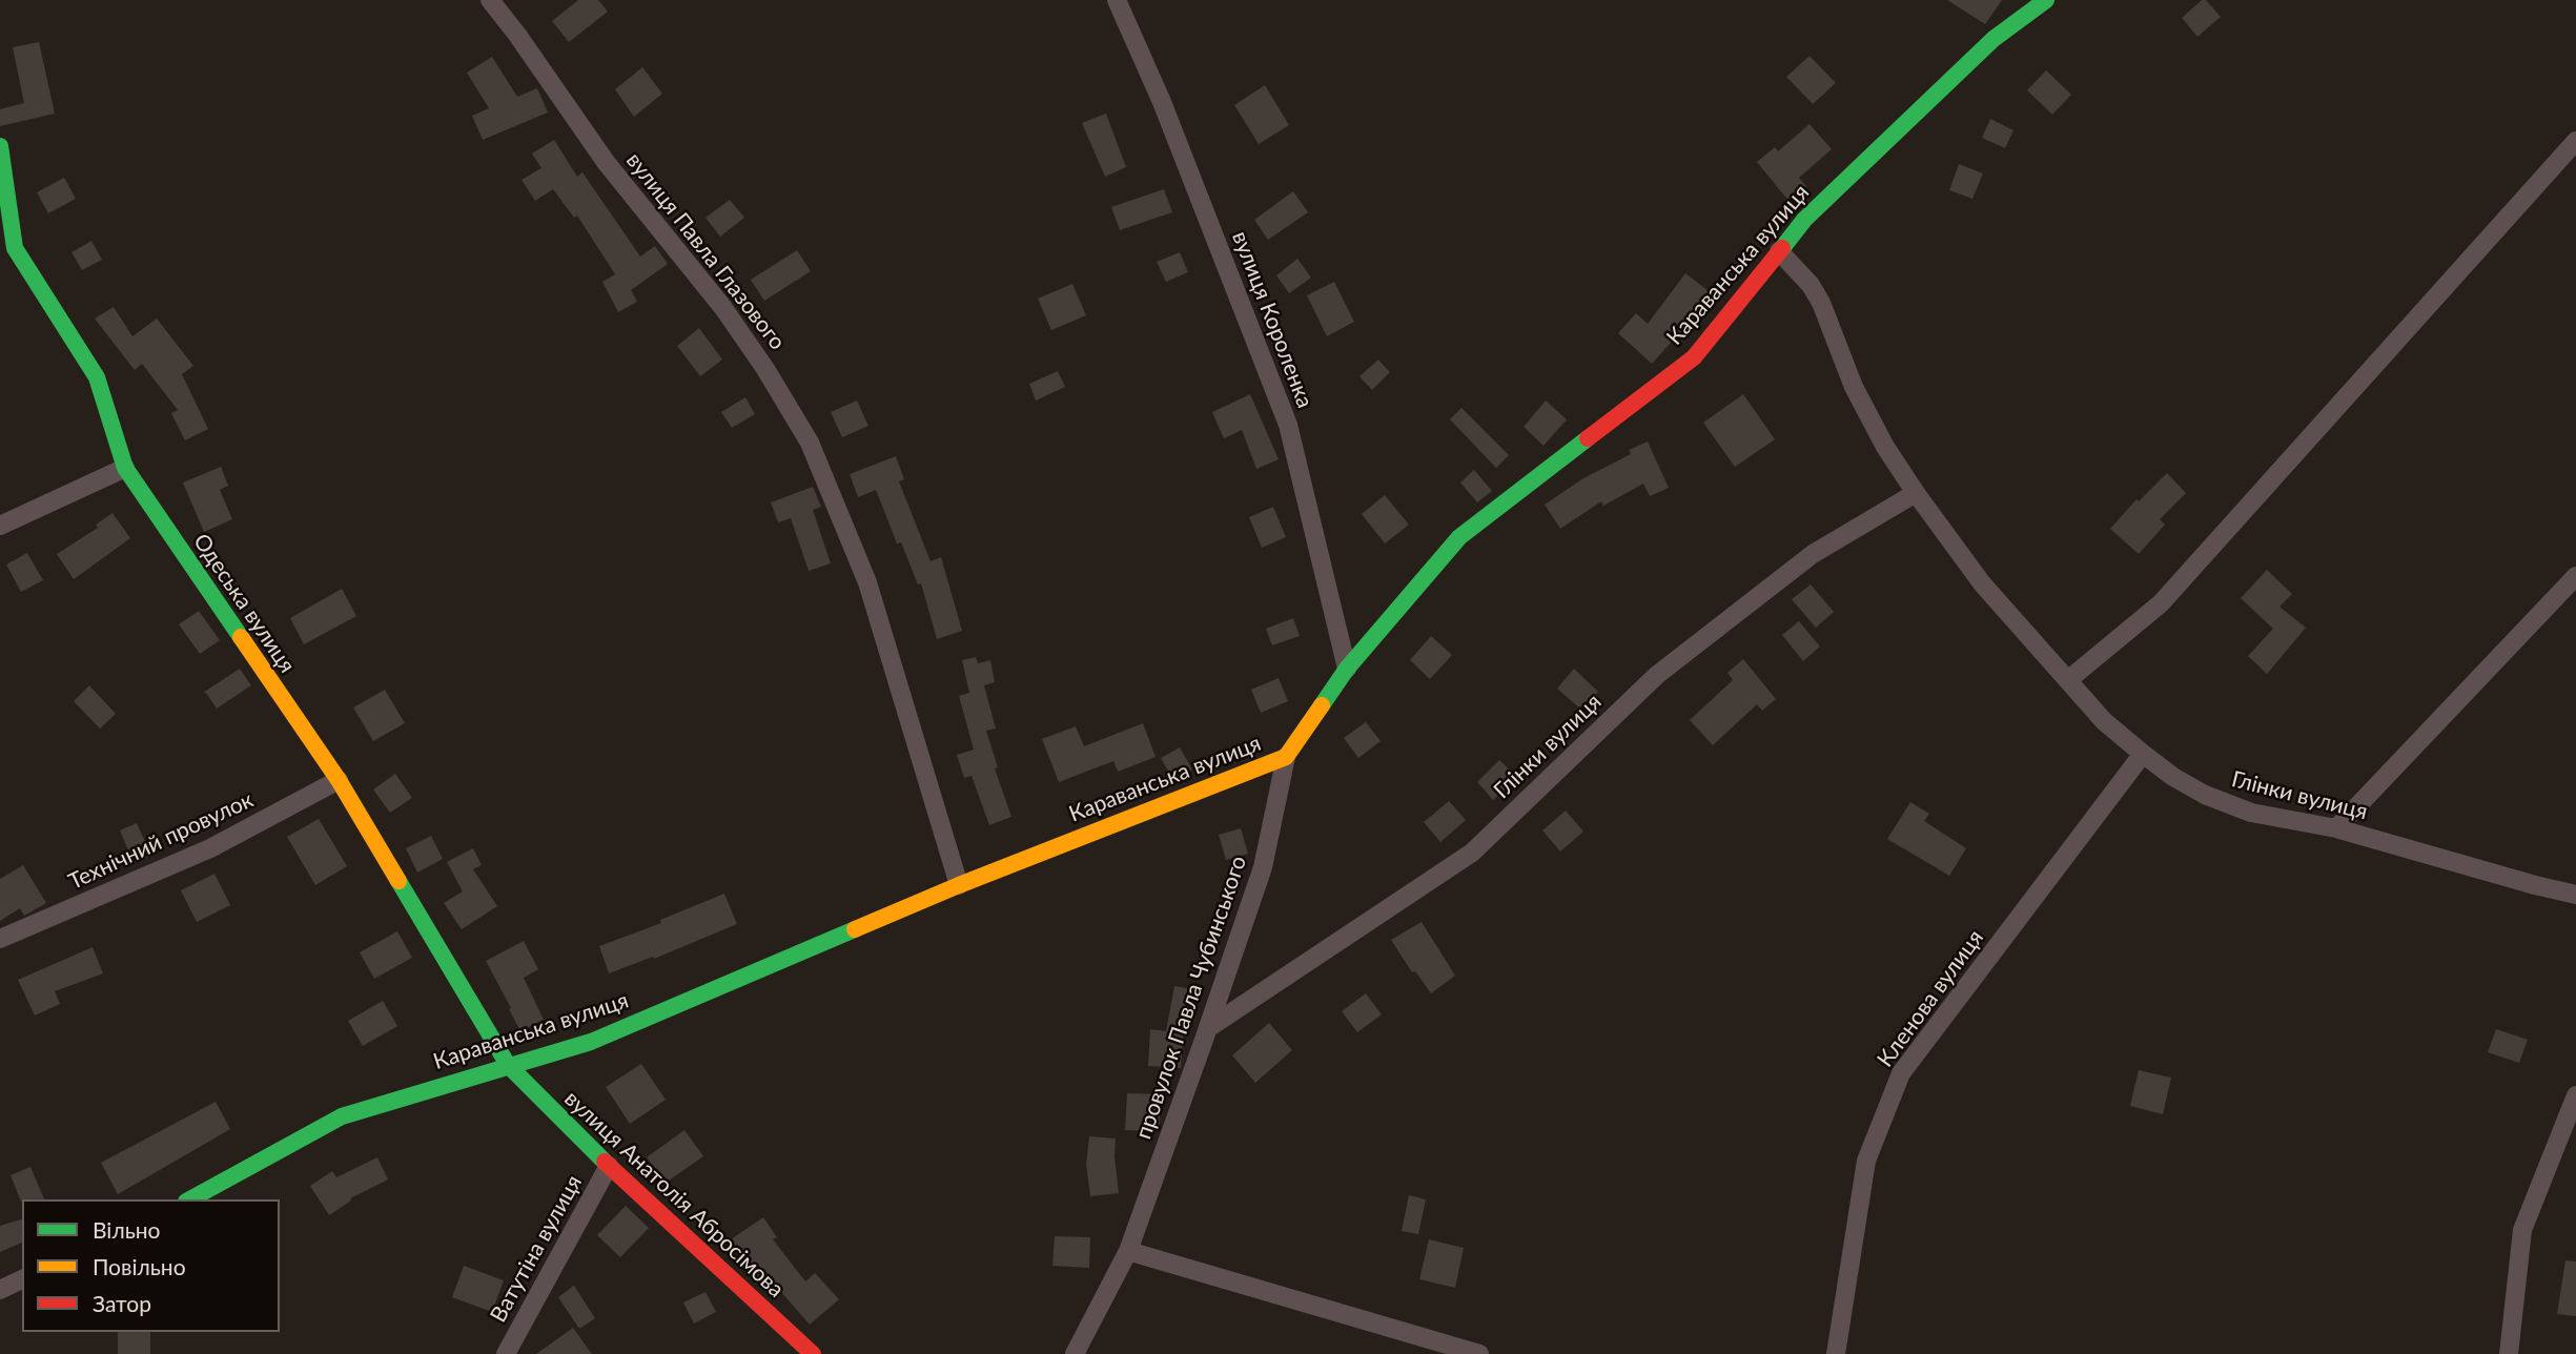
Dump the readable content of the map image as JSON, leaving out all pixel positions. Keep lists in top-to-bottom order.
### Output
{
  "streets": {
    "street": [
      "вулиця Павла Глазового",
      "Караванська вулиця",
      "вулиця Короленка",
      "Одеська вулиця",
      "Глінки вулиця",
      "Технічний провулок",
      "провулок Павла Чубинського",
      "Кленова вулиця",
      "вулиця Анатолія Абросімова",
      "Ватутіна вулиця"
    ]
  },
  "crossings": [
    ["вулиця Павла Глазового", "Караванська вулиця"],
    ["Караванська вулиця", "вулиця Короленка"],
    ["Караванська вулиця", "Одеська вулиця"],
    ["Караванська вулиця", "Глінки вулиця"],
    ["Караванська вулиця", "провулок Павла Чубинського"],
    ["Караванська вулиця", "вулиця Анатолія Абросімова"],
    ["Одеська вулиця", "Технічний провулок"],
    ["Одеська вулиця", "вулиця Анатолія Абросімова"],
    ["Глінки вулиця", "провулок Павла Чубинського"],
    ["Глінки вулиця", "Кленова вулиця"],
    ["вулиця Анатолія Абросімова", "Ватутіна вулиця"]
  ],
  "legend": ["Вільно", "Повільно", "Затор"]
}
